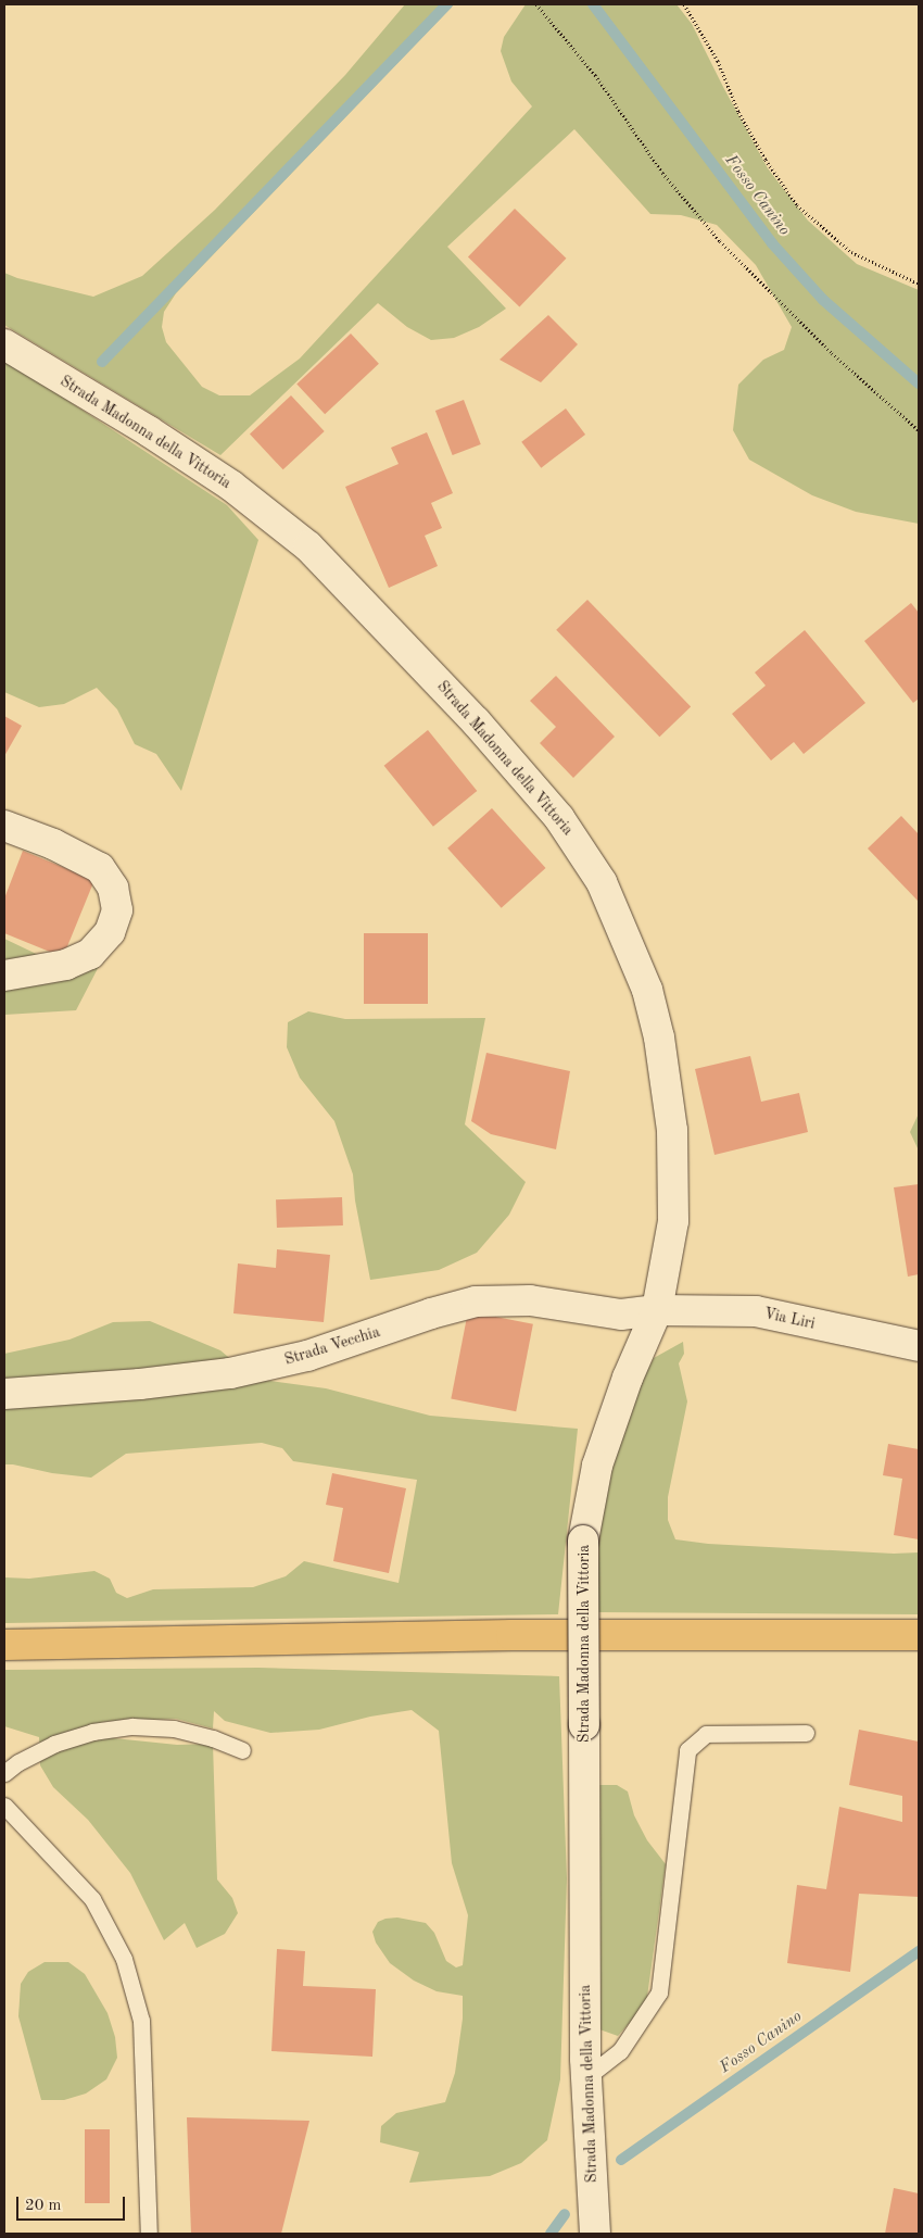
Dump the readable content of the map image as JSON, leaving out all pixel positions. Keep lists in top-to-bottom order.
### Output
{
  "streets": {
    "street": ["Strada Madonna della Vittoria", "Via Liri", "Strada Vecchia"]
  },
  "crossings": [
    ["Strada Madonna della Vittoria", "Via Liri"],
    ["Strada Madonna della Vittoria", "Strada Vecchia"],
    ["Via Liri", "Strada Vecchia"]
  ],
  "water": ["Fosso Canino"],
  "scale_bar": "20 m"
}
